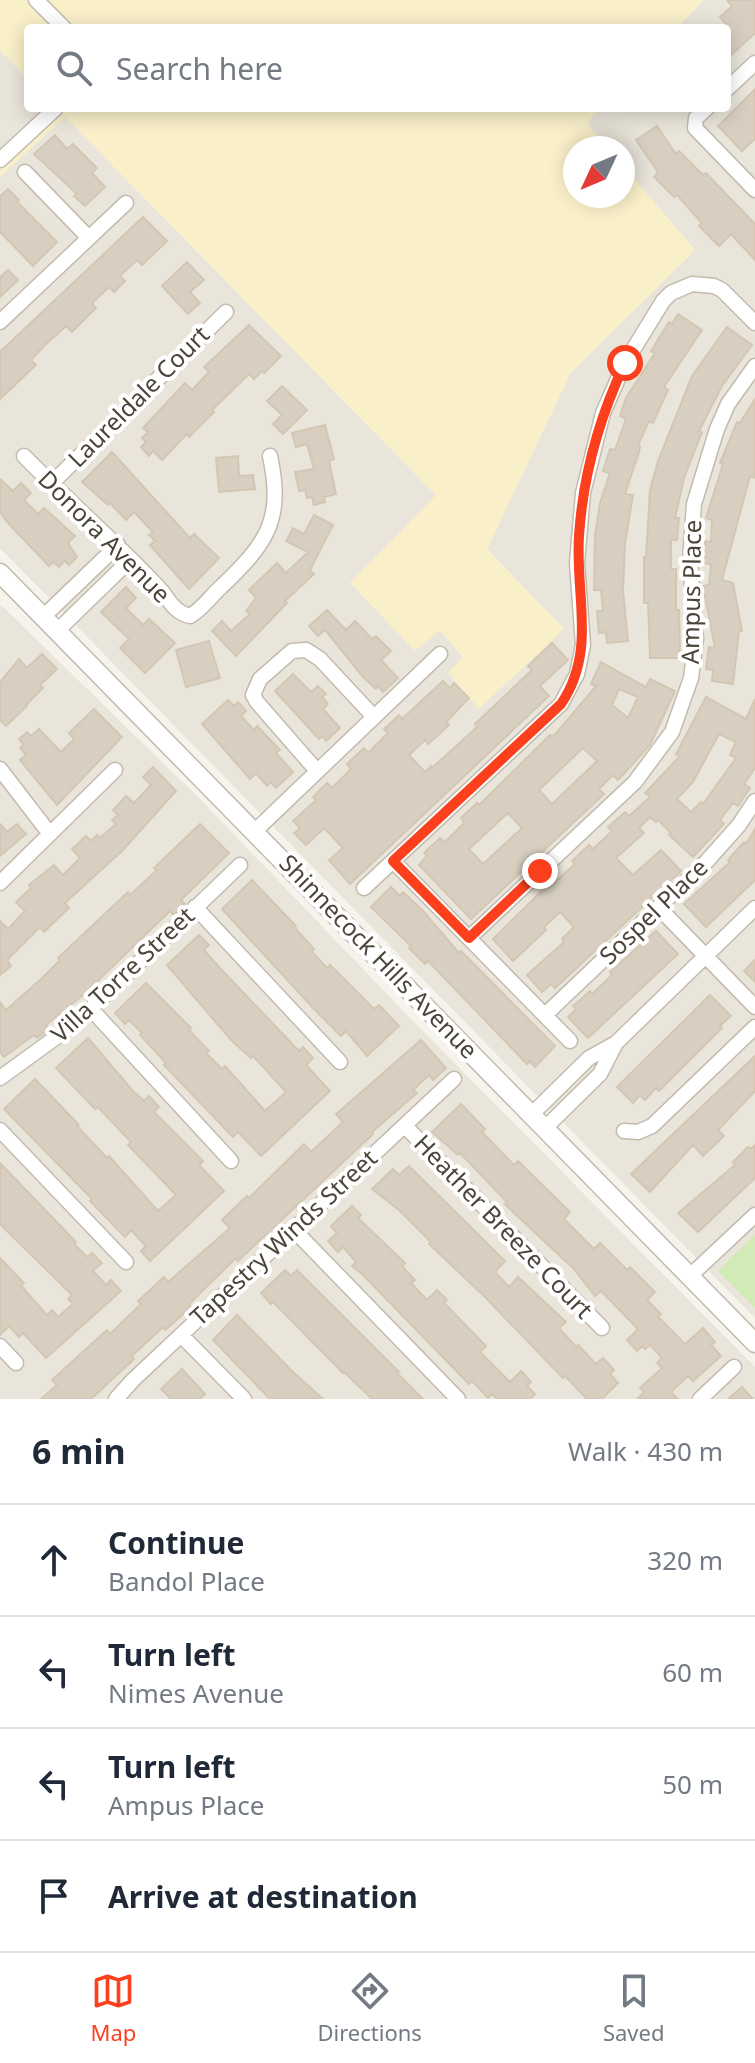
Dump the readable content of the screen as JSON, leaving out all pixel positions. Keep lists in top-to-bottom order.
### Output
{
  "streets": {
    "street": [
      "Laureldale Court",
      "Donora Avenue",
      "Ampus Place",
      "Sospel Place",
      "Shinnecock Hills Avenue",
      "Villa Torre Street",
      "Heather Breeze Court",
      "Tapestry Winds Street"
    ]
  },
  "crossings": [
    ["Laureldale Court", "Donora Avenue"],
    ["Heather Breeze Court", "Tapestry Winds Street"]
  ],
  "north": "bottom left",
  "page": {
    "search": "Search here",
    "heading": ["6 min", "Walk · 430 m"],
    "list": [
      ["Continue", "Bandol Place", "320 m"],
      ["Turn left", "Nimes Avenue", "60 m"],
      ["Turn left", "Ampus Place", "50 m"],
      "Arrive at destination"
    ],
    "nav": ["Map", "Directions", "Saved"]
  }
}
